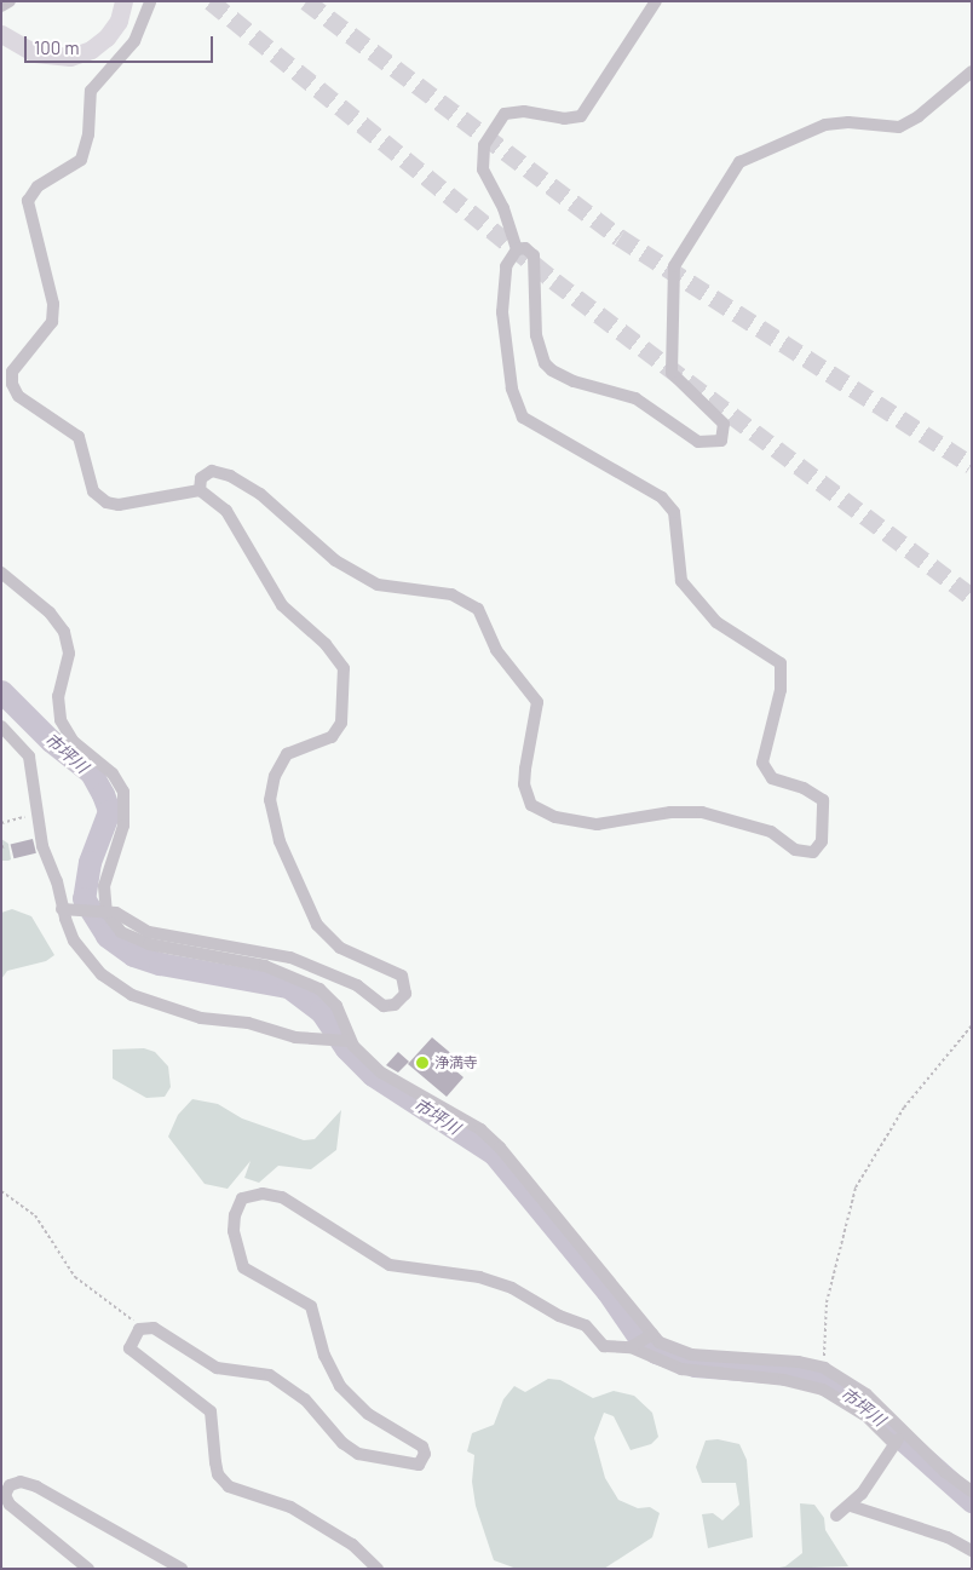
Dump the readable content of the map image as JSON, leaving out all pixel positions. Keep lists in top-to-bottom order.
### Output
{
  "water": ["市坪川"],
  "places": ["浄満寺"],
  "scale_bar": "100 m"
}
